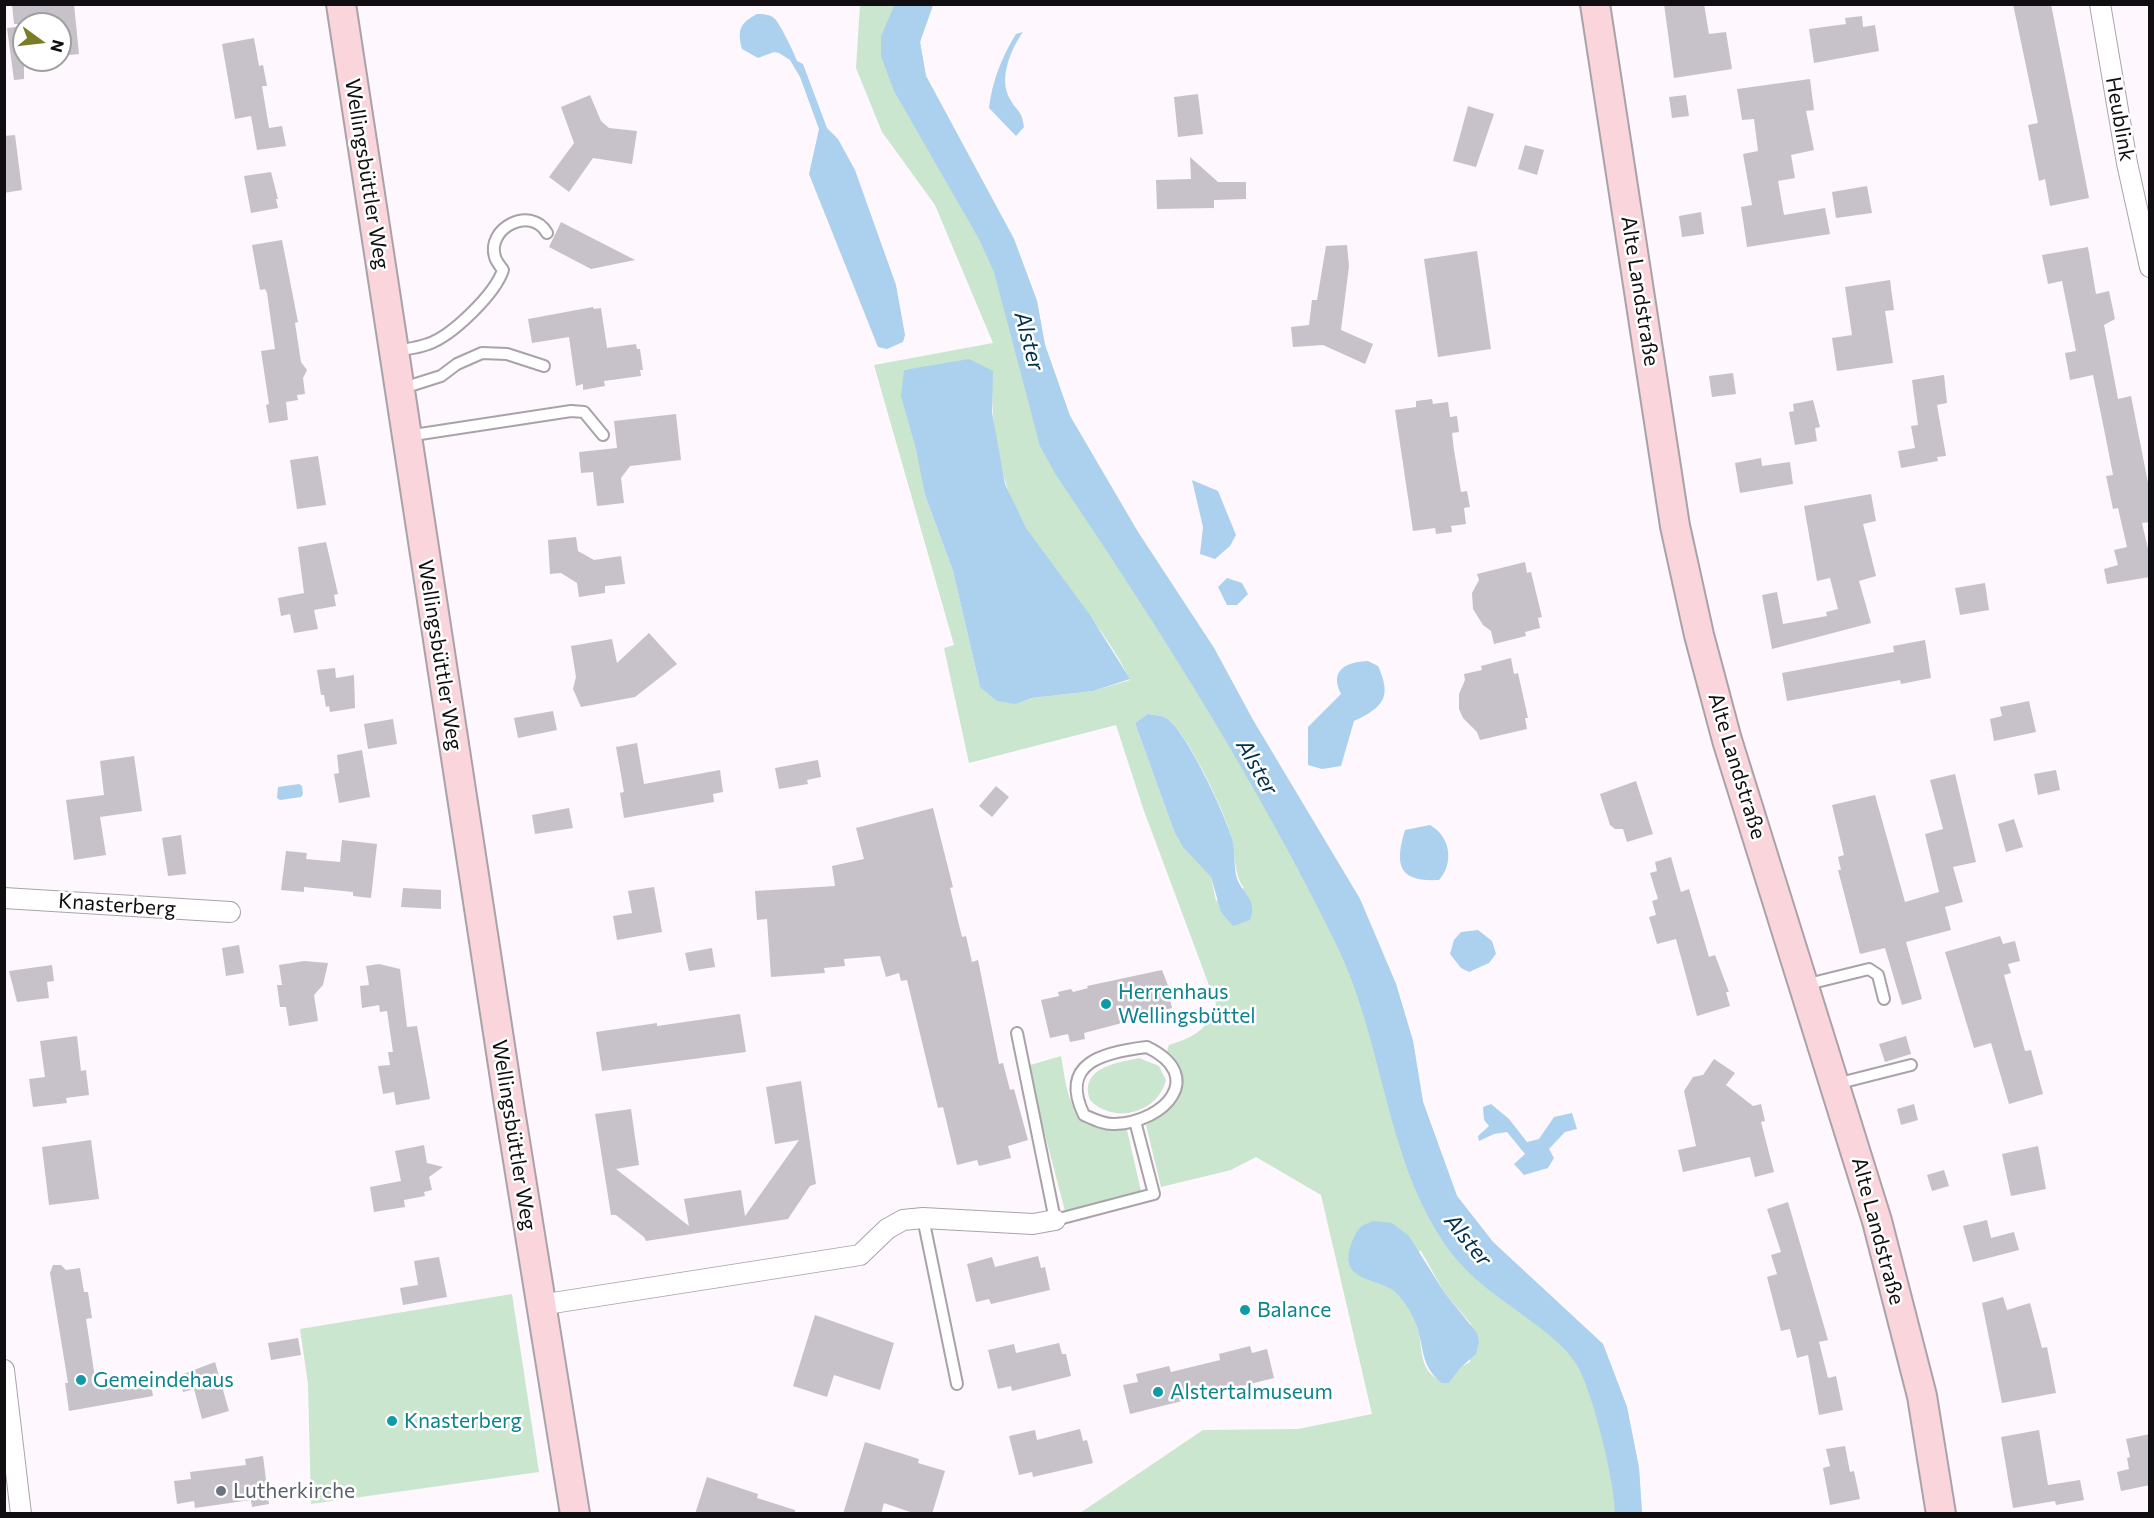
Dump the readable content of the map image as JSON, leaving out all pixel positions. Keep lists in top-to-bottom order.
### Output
{
  "streets": {
    "main road": ["Wellingsbüttler Weg", "Alte Landstraße"],
    "street": ["Heublink", "Knasterberg"]
  },
  "water": ["Alster"],
  "places": [
    "Herrenhaus Wellingsbüttel",
    "Balance",
    "Gemeindehaus",
    "Alstertalmuseum",
    "Knasterberg",
    "Lutherkirche"
  ],
  "north": "right"
}
